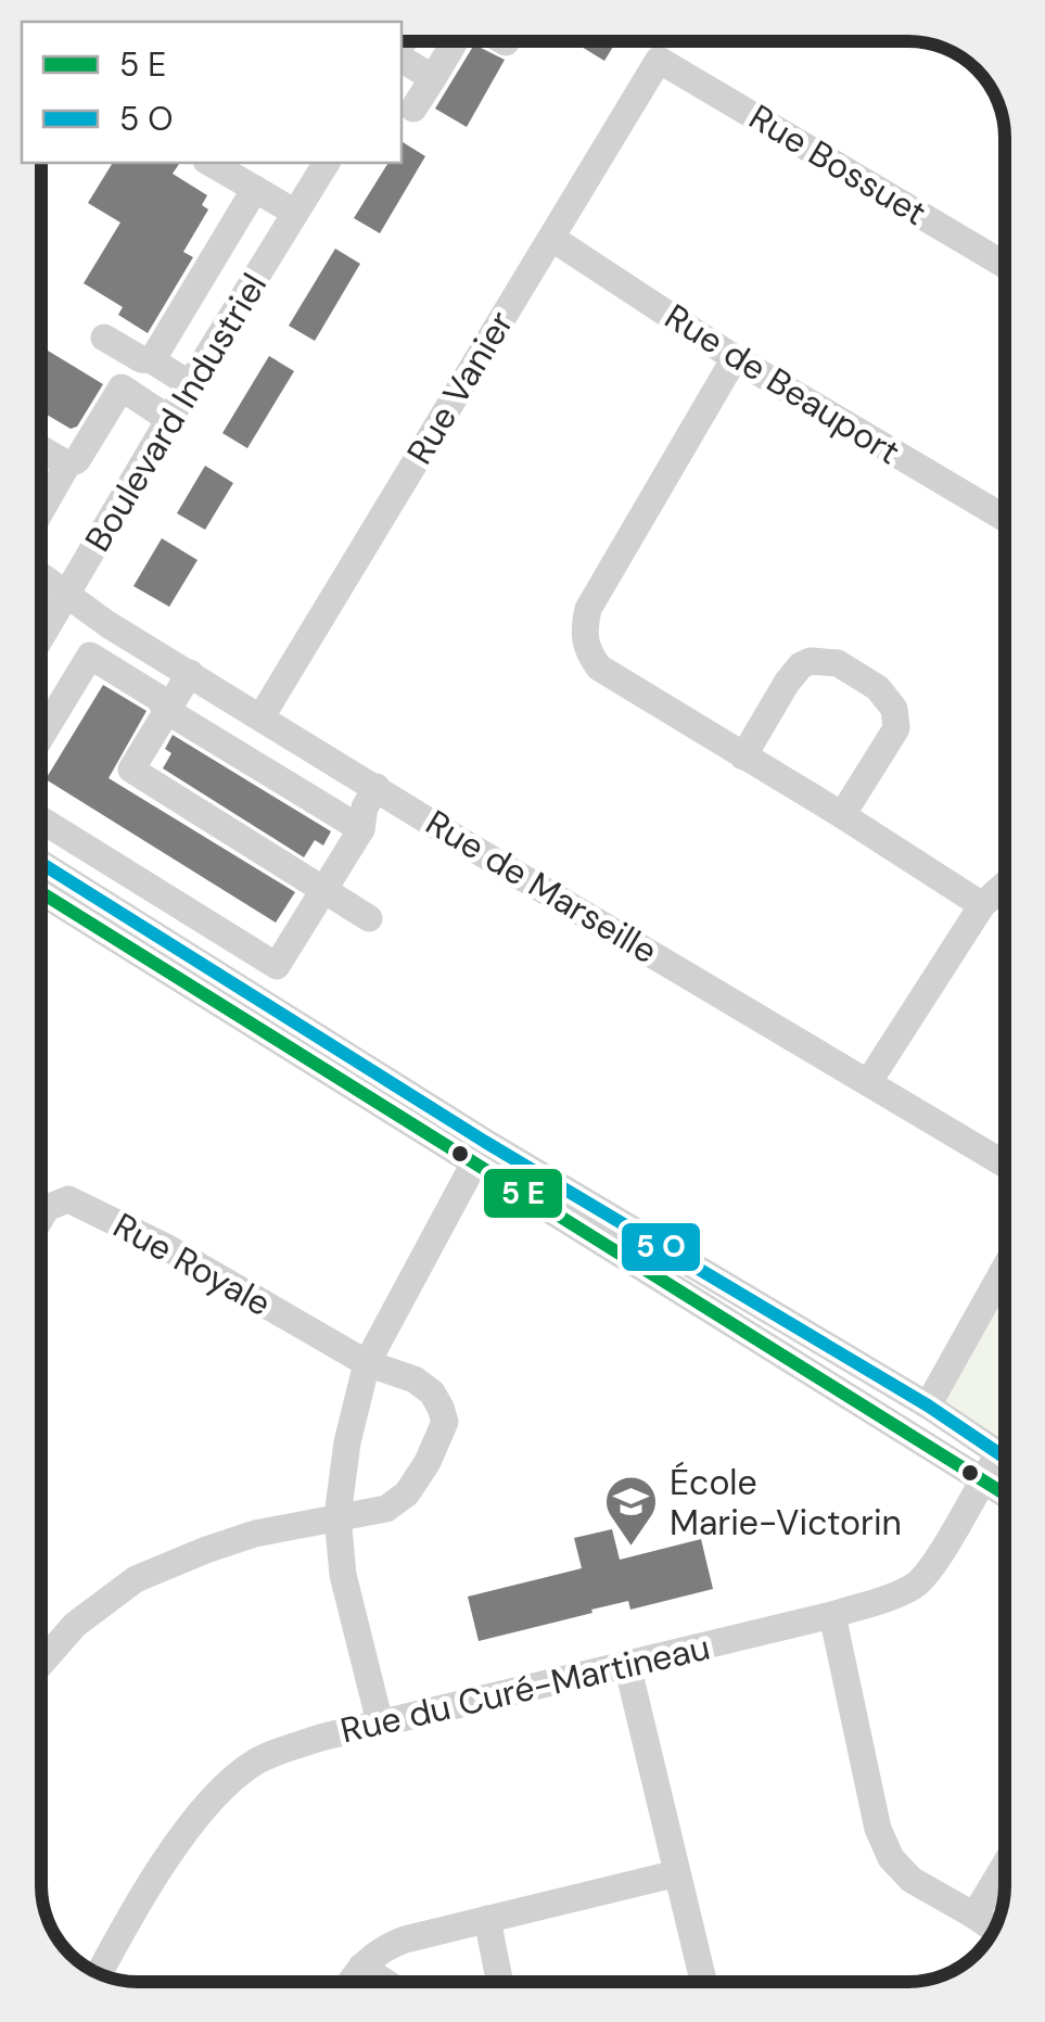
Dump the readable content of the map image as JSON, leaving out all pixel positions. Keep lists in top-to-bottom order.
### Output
{
  "streets": {
    "street": [
      "Rue Bossuet",
      "Rue de Beauport",
      "Rue Vanier",
      "Boulevard Industriel",
      "Rue de Marseille",
      "Rue Royale",
      "Rue du Curé-Martineau"
    ]
  },
  "crossings": [
    ["Rue Bossuet", "Rue Vanier"],
    ["Rue de Beauport", "Rue Vanier"],
    ["Rue Vanier", "Rue de Marseille"],
    ["Boulevard Industriel", "Rue de Marseille"]
  ],
  "places": {
    "school or university": ["École Marie-Victorin"]
  },
  "legend": ["5 E", "5 O"]
}
